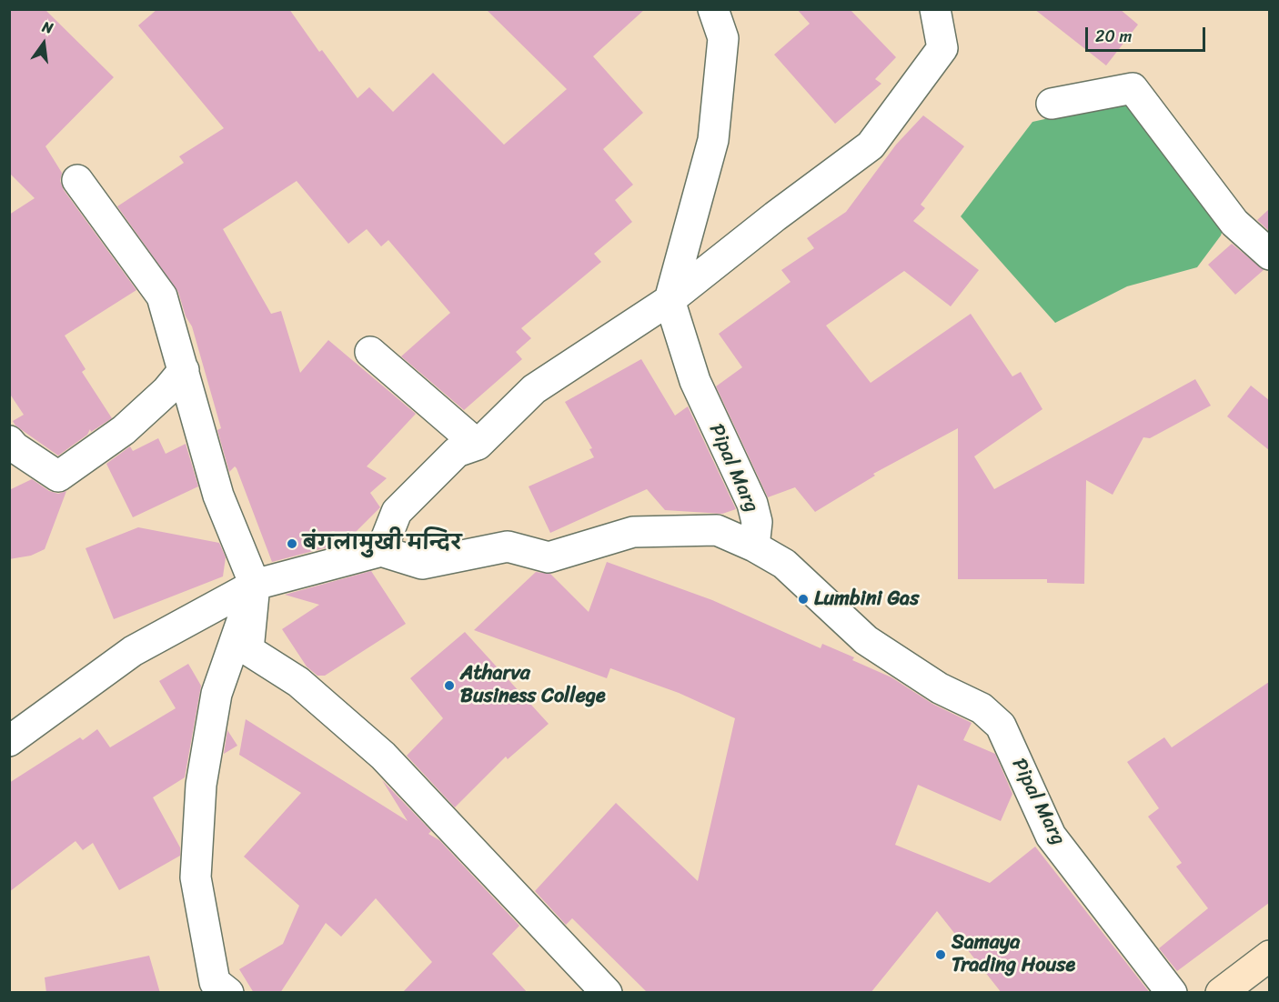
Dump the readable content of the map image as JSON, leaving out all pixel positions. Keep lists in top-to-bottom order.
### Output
{
  "streets": {
    "street": ["Pipal Marg"]
  },
  "places": [
    "बंगलामुखी मन्दिर",
    "Lumbini Gas",
    "Atharva Business College",
    "Samaya Trading House"
  ],
  "scale_bar": "20 m",
  "north": "top"
}
